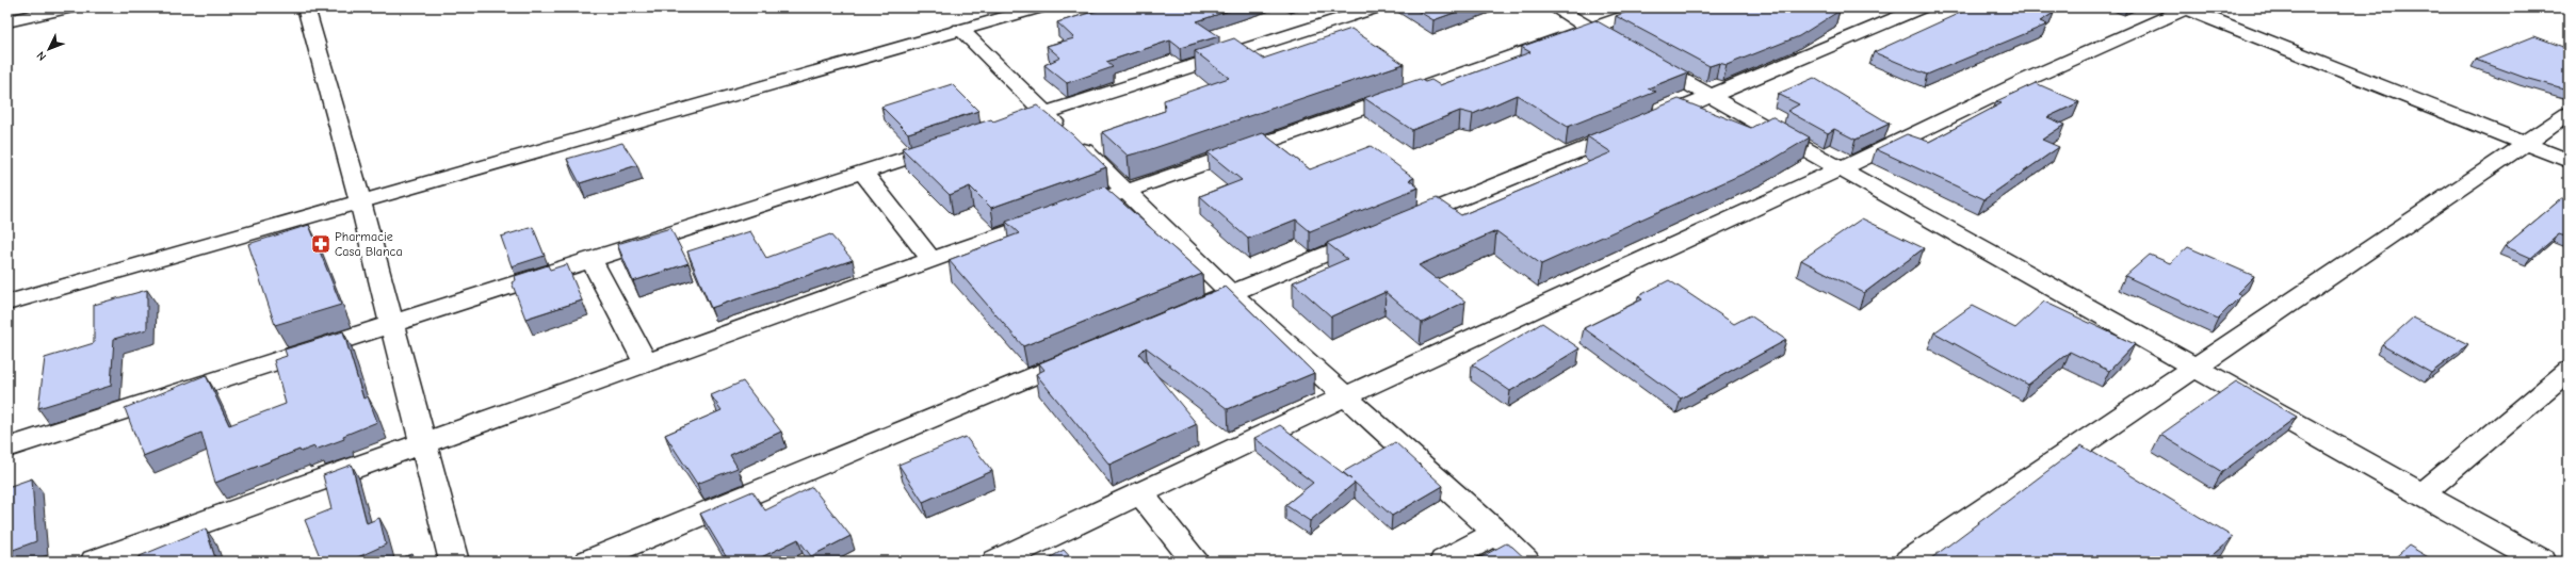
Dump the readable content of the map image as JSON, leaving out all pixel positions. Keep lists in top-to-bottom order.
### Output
{
  "places": {
    "pharmacy": ["Pharmacie Casa Blanca"]
  },
  "north": "bottom left"
}
